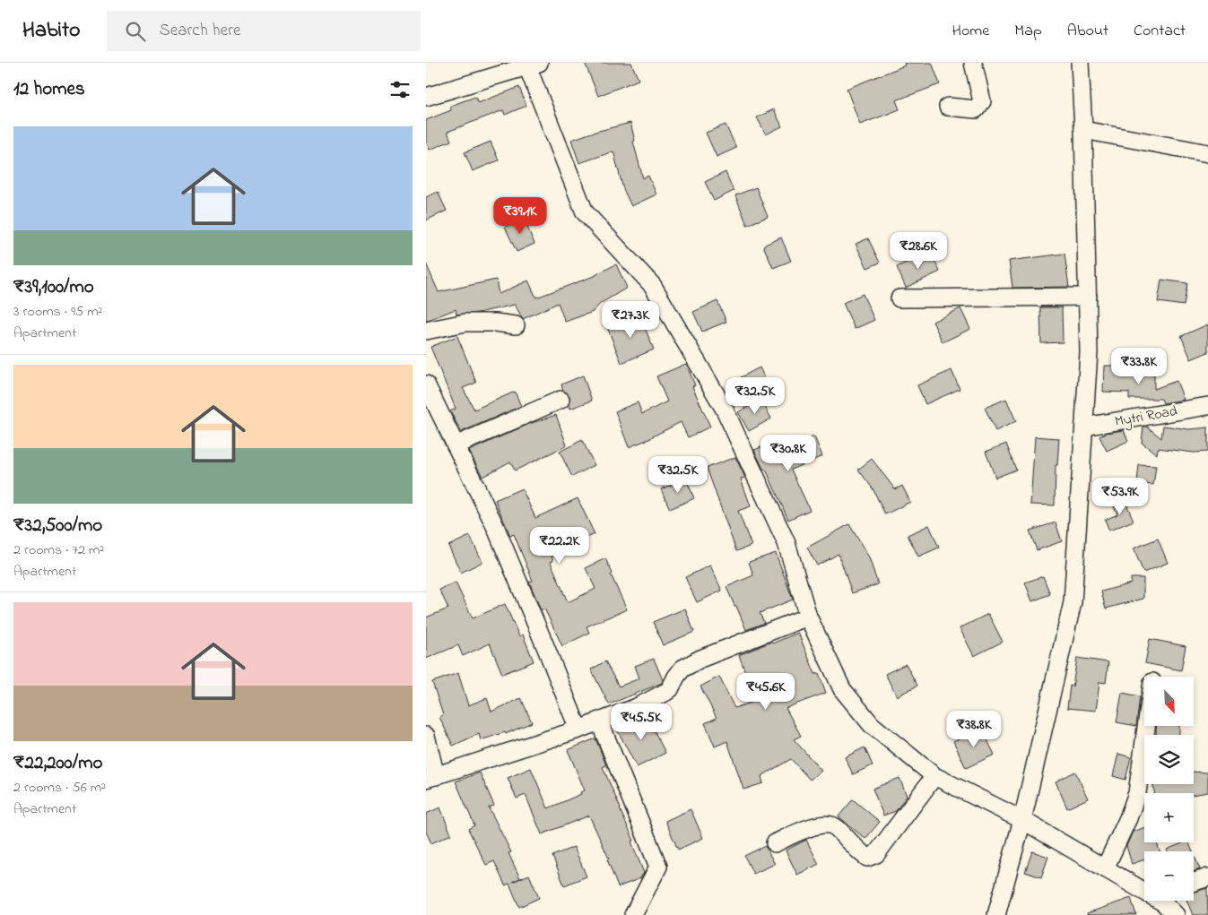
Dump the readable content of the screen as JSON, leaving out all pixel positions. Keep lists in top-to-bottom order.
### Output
{
  "streets": {
    "street": ["Mytri Road"]
  },
  "north": "bottom right",
  "page": {
    "header": "Habito",
    "search": "Search here",
    "nav": [
      "Home",
      "Map",
      "About",
      "Contact"
    ],
    "heading": "12 homes",
    "list": [
      {
        "name": "₹39,100/mo",
        "note": "3 rooms · 95 m² · Apartment"
      },
      {
        "name": "₹32,500/mo",
        "note": "2 rooms · 72 m² · Apartment"
      },
      {
        "name": "₹22,200/mo",
        "note": "2 rooms · 56 m² · Apartment"
      }
    ],
    "price": [
      "₹39.1K",
      "₹28.6K",
      "₹27.3K",
      "₹33.8K",
      "₹32.5K",
      "₹30.8K",
      "₹32.5K",
      "₹53.9K",
      "₹22.2K",
      "₹45.6K",
      "₹45.5K",
      "₹38.8K"
    ],
    "map_buttons": ["+", "−"]
  }
}
